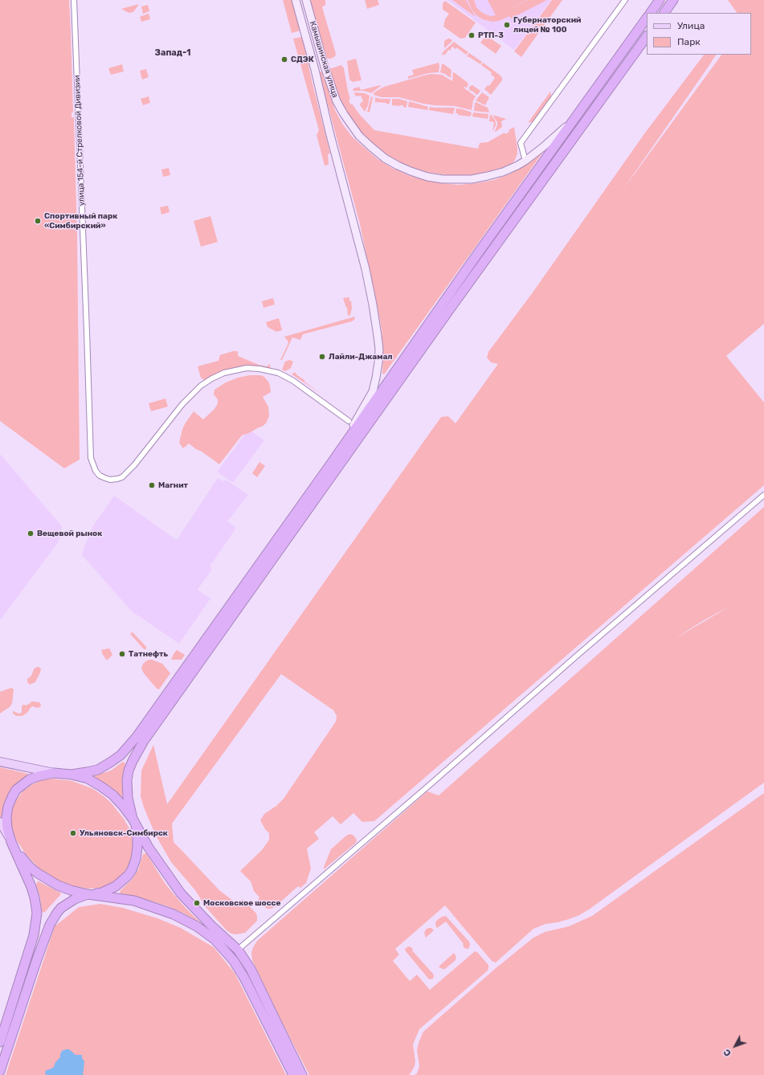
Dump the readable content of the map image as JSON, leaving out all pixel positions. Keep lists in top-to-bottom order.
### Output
{
  "streets": {
    "street": ["Камышинская улица", "улица 154-й Стрелковой Дивизии"]
  },
  "districts": ["Запад-1"],
  "places": [
    "Губернаторский лицей № 100",
    "РТП-3",
    "СДЭК",
    "Спортивный парк «Симбирский»",
    "Лайли-Джамал",
    "Магнит",
    "Вещевой рынок",
    "Татнефть",
    "Ульяновск-Симбирск",
    "Московское шоссе"
  ],
  "legend": ["Улица", "Парк"],
  "north": "bottom left"
}
